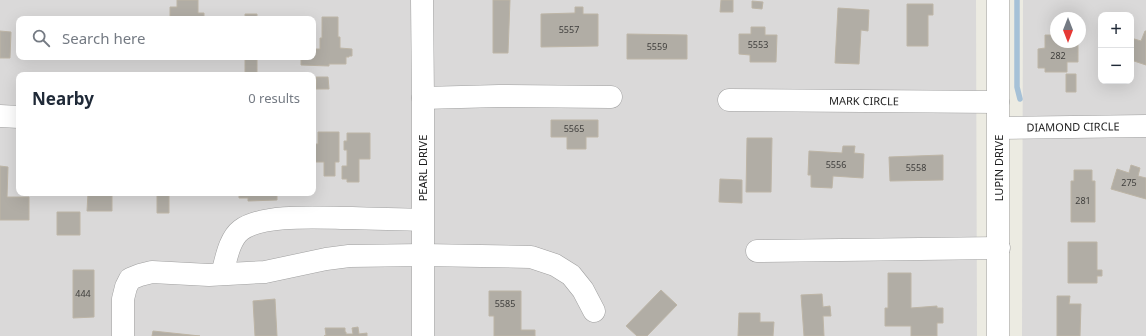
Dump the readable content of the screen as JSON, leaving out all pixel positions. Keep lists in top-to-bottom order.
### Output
{
  "streets": {
    "street": [
      "MARK CIRCLE",
      "DIAMOND CIRCLE",
      "PEARL DRIVE",
      "LUPIN DRIVE"
    ]
  },
  "crossings": [
    ["MARK CIRCLE", "LUPIN DRIVE"],
    ["DIAMOND CIRCLE", "LUPIN DRIVE"]
  ],
  "house_numbers": [
    "5557",
    "5553",
    "5559",
    "282",
    "5565",
    "5556",
    "5558",
    "275",
    "281",
    "444",
    "5585"
  ],
  "north": "bottom",
  "page": {
    "map_buttons": ["+", "−"],
    "search": "Search here",
    "heading": ["Nearby", "0 results"]
  }
}
